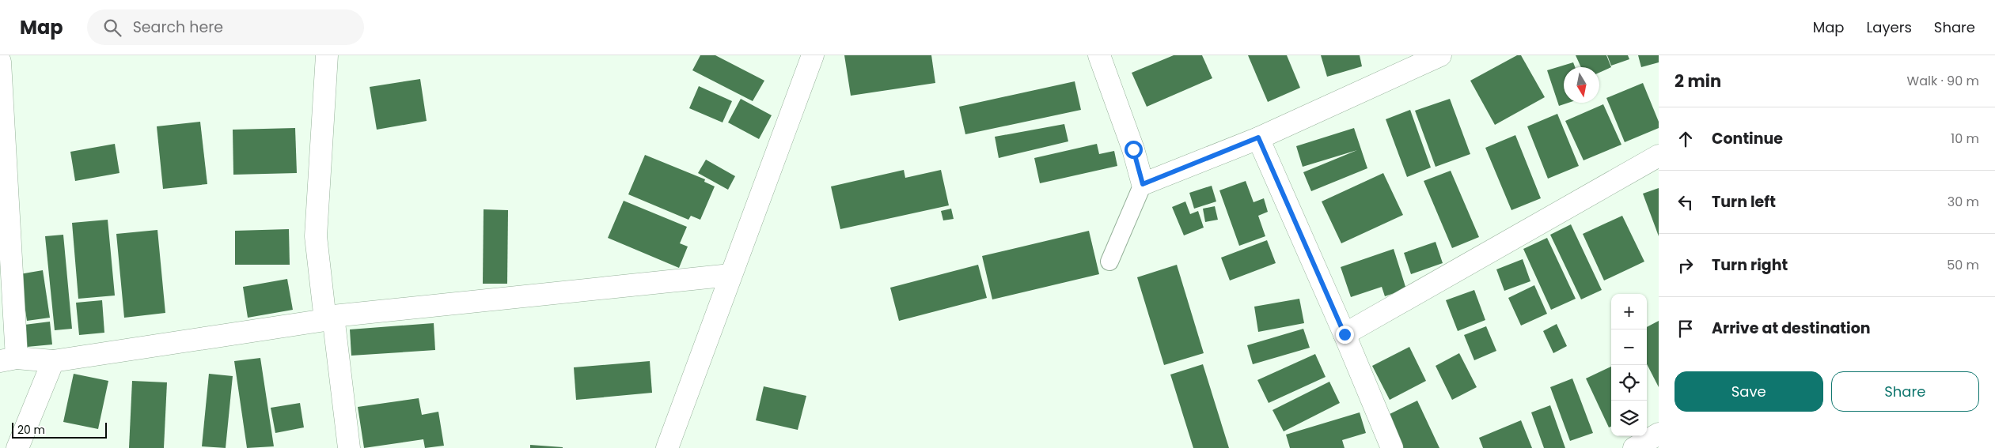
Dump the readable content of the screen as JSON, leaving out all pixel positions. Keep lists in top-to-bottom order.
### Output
{
  "scale_bar": "20 m",
  "north": "bottom",
  "page": {
    "header": "Map",
    "search": "Search here",
    "nav": ["Map", "Layers", "Share"],
    "heading": ["2 min", "Walk · 90 m"],
    "list": [
      ["Continue", "10 m"],
      ["Turn left", "30 m"],
      ["Turn right", "50 m"],
      "Arrive at destination"
    ],
    "map_buttons": ["+", "−"],
    "buttons": ["Save", "Share"],
    "scale": "20 m"
  }
}
